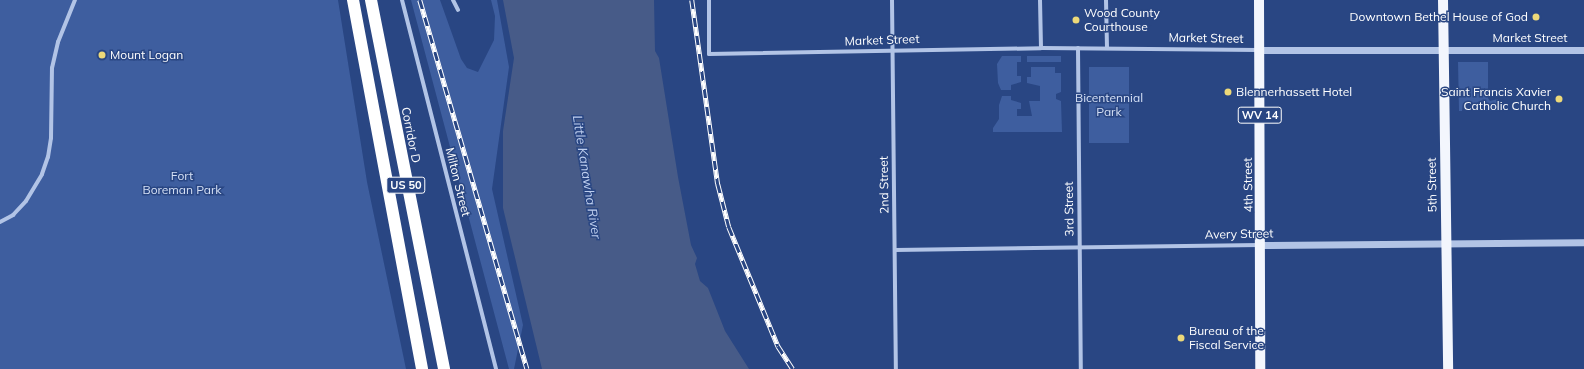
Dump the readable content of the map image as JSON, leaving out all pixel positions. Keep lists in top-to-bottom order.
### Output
{
  "streets": {
    "highway": ["Corridor D", "US 50"],
    "main road": ["WV 14", "4th Street", "5th Street"],
    "street": [
      "Market Street",
      "Milton Street",
      "2nd Street",
      "3rd Street",
      "Avery Street"
    ]
  },
  "crossings": [
    ["Market Street", "2nd Street"],
    ["Market Street", "4th Street"],
    ["Market Street", "5th Street"],
    ["Market Street", "3rd Street"],
    ["2nd Street", "Avery Street"],
    ["4th Street", "Avery Street"],
    ["5th Street", "Avery Street"],
    ["3rd Street", "Avery Street"]
  ],
  "water": ["Little Kanawha River"],
  "parks": ["Bicentennial Park", "Fort Boreman Park"],
  "places": [
    "Downtown Bethel House of God",
    "Wood County Courthouse",
    "Mount Logan",
    "Blennerhassett Hotel",
    "Saint Francis Xavier Catholic Church",
    "Bureau of the Fiscal Service"
  ]
}
